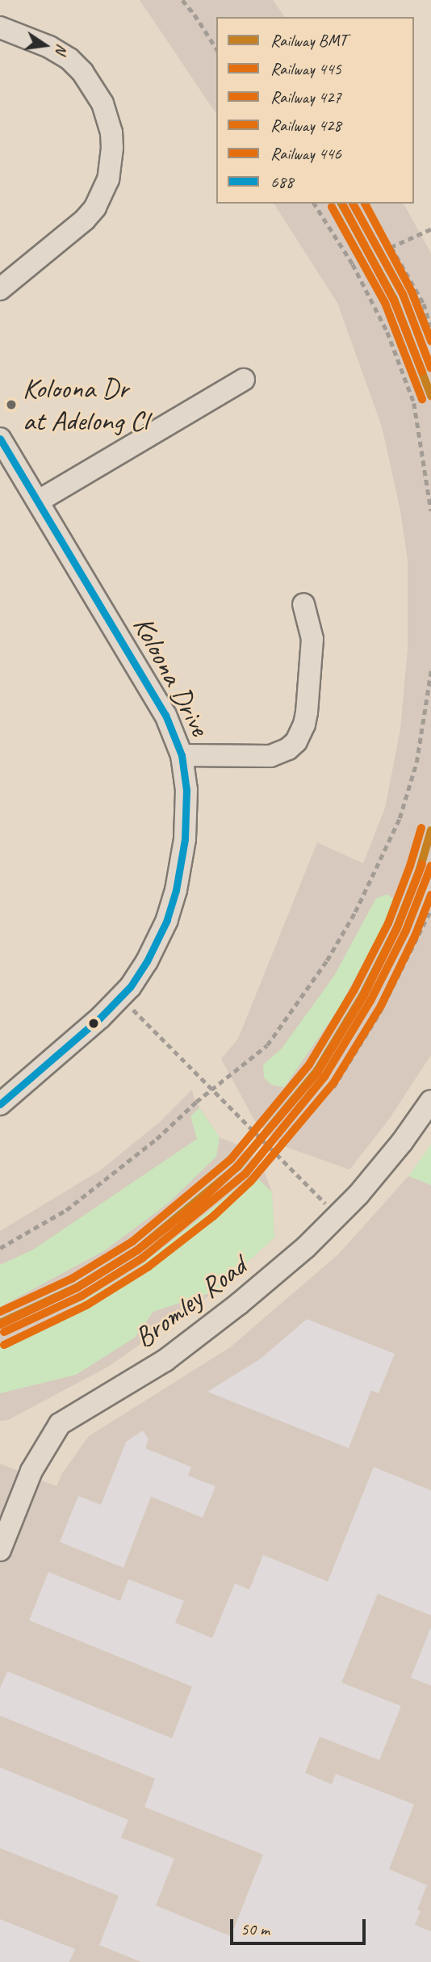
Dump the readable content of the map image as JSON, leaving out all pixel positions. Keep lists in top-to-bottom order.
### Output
{
  "streets": {
    "street": ["Koloona Drive", "Bromley Road"]
  },
  "places": ["Koloona Dr at Adelong Cl"],
  "lines": [
    "rail line BMT",
    "rail line 427",
    "rail line 446",
    "rail line 445",
    "rail line 428",
    "transit line 688"
  ],
  "legend": [
    "Railway BMT",
    "Railway 445",
    "Railway 427",
    "Railway 428",
    "Railway 446",
    "688"
  ],
  "scale_bar": "50 m",
  "north": "right"
}
